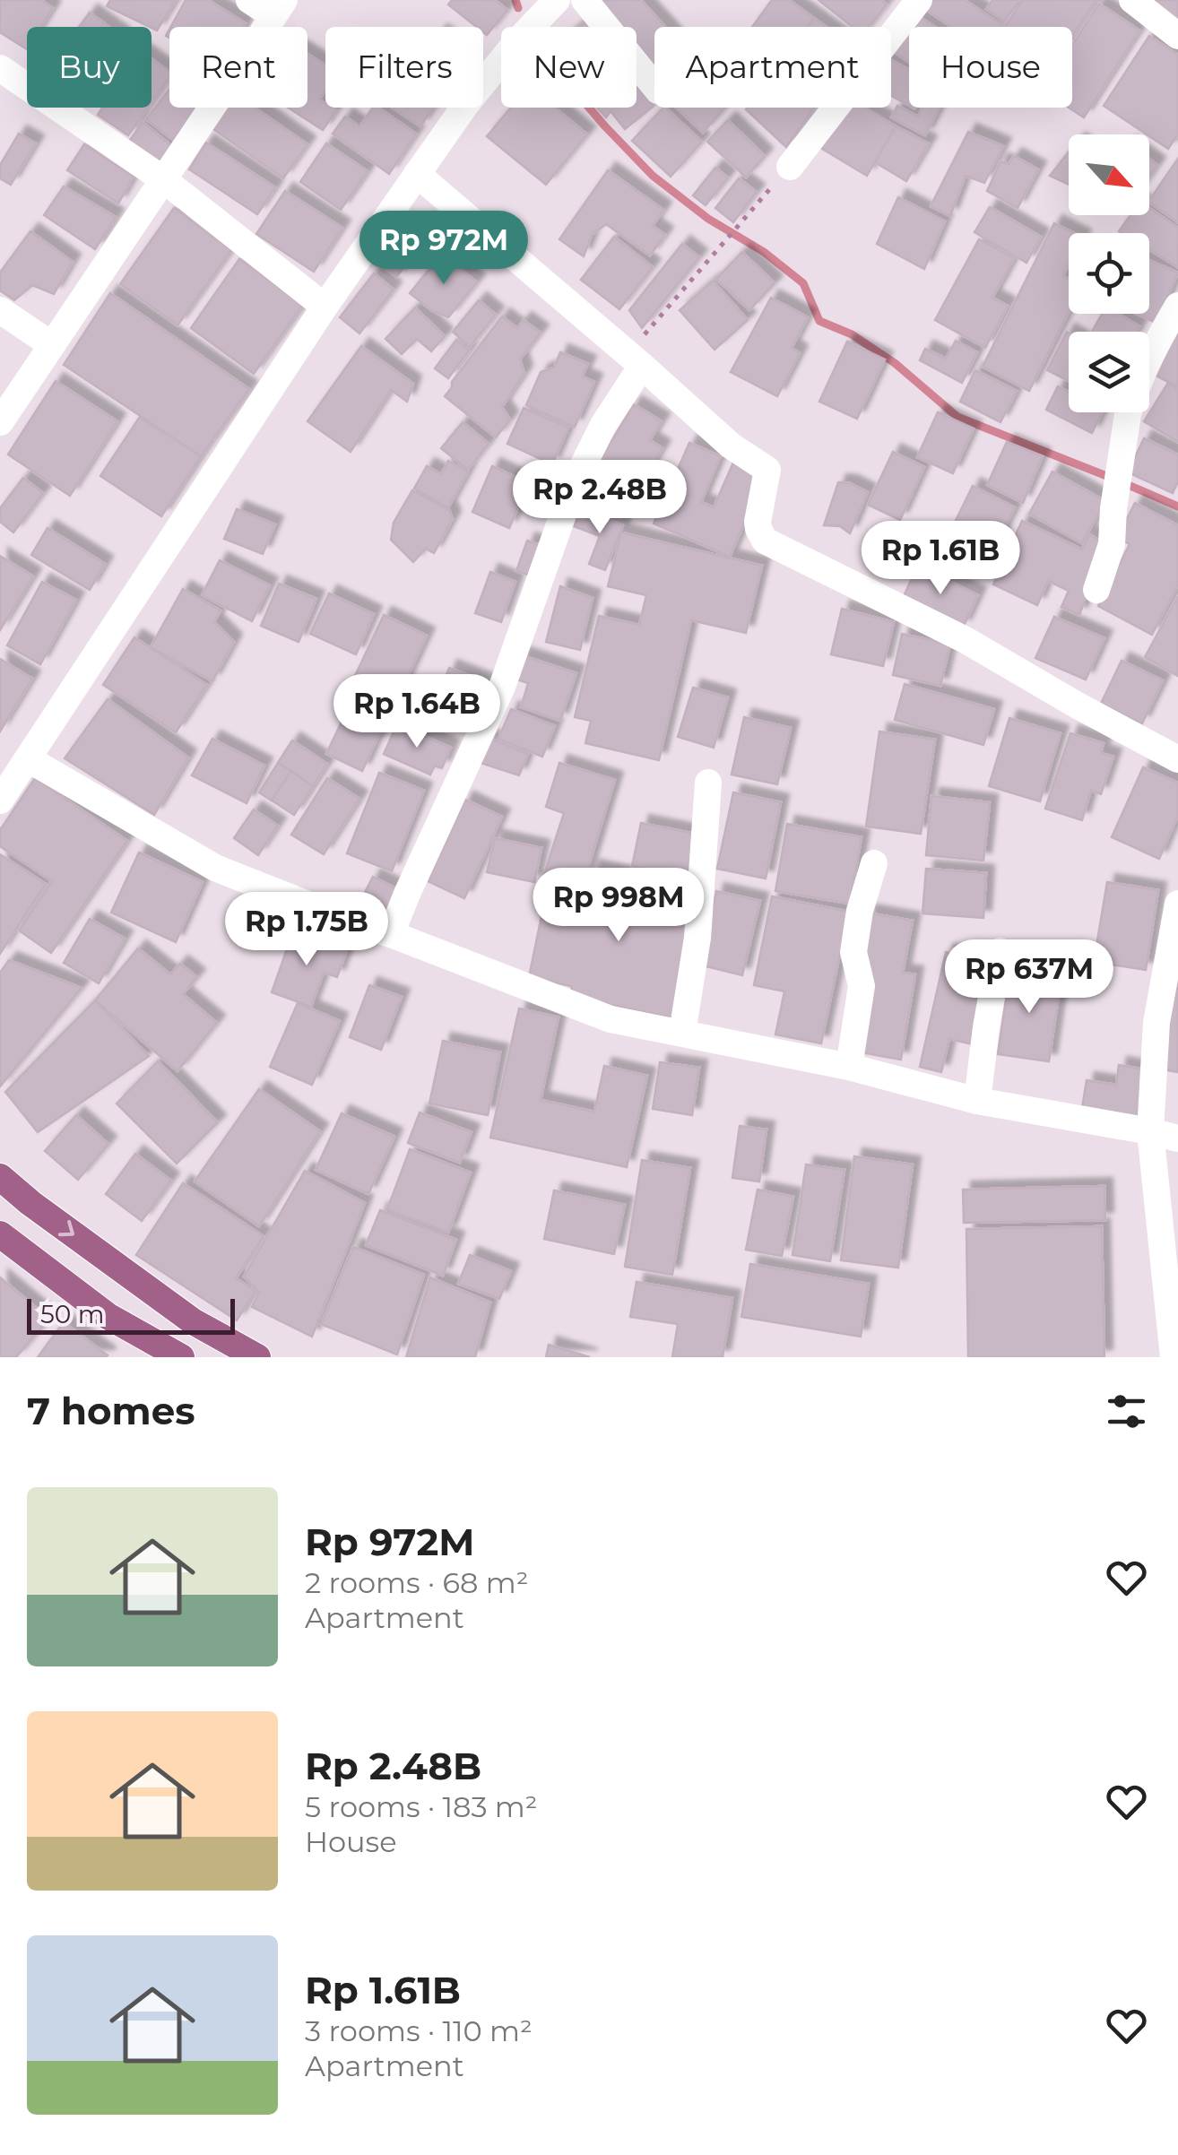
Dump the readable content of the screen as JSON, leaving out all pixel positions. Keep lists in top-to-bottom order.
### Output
{
  "scale_bar": "50 m",
  "north": "bottom right",
  "page": {
    "chip": [
      "Buy",
      "Rent",
      "Filters",
      "New",
      "Apartment",
      "House"
    ],
    "price": [
      "Rp 972M",
      "Rp 2.48B",
      "Rp 1.61B",
      "Rp 1.64B",
      "Rp 998M",
      "Rp 1.75B",
      "Rp 637M"
    ],
    "scale": "50 m",
    "heading": "7 homes",
    "list": [
      {
        "name": "Rp 972M",
        "note": "2 rooms · 68 m² · Apartment"
      },
      {
        "name": "Rp 2.48B",
        "note": "5 rooms · 183 m² · House"
      },
      {
        "name": "Rp 1.61B",
        "note": "3 rooms · 110 m² · Apartment"
      }
    ]
  }
}
